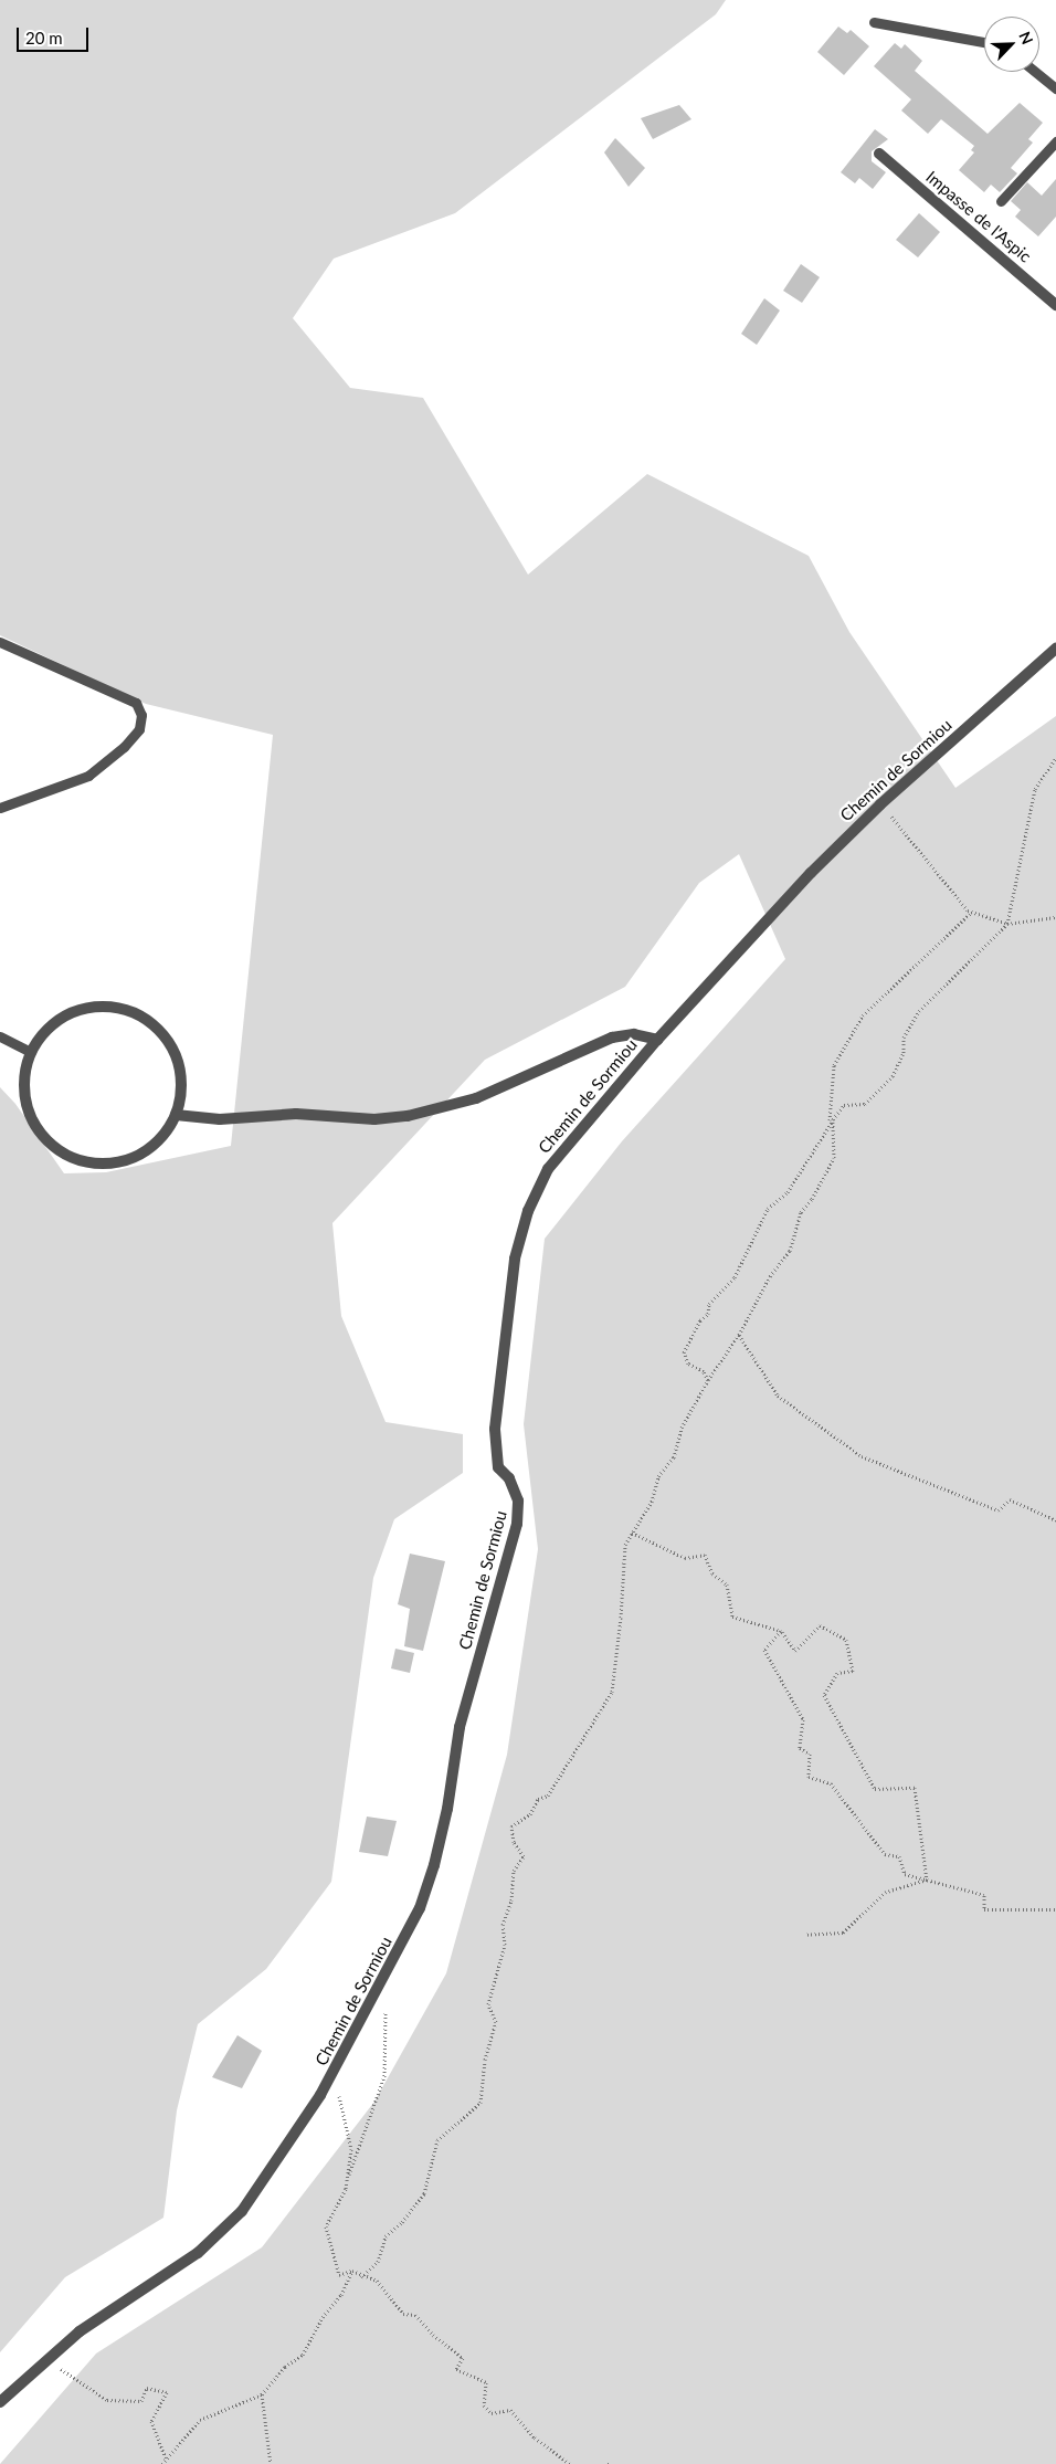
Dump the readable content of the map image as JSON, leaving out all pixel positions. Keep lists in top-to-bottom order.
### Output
{
  "streets": {
    "street": ["Impasse de l'Aspic", "Chemin de Sormiou"]
  },
  "scale_bar": "20 m",
  "north": "top right"
}
